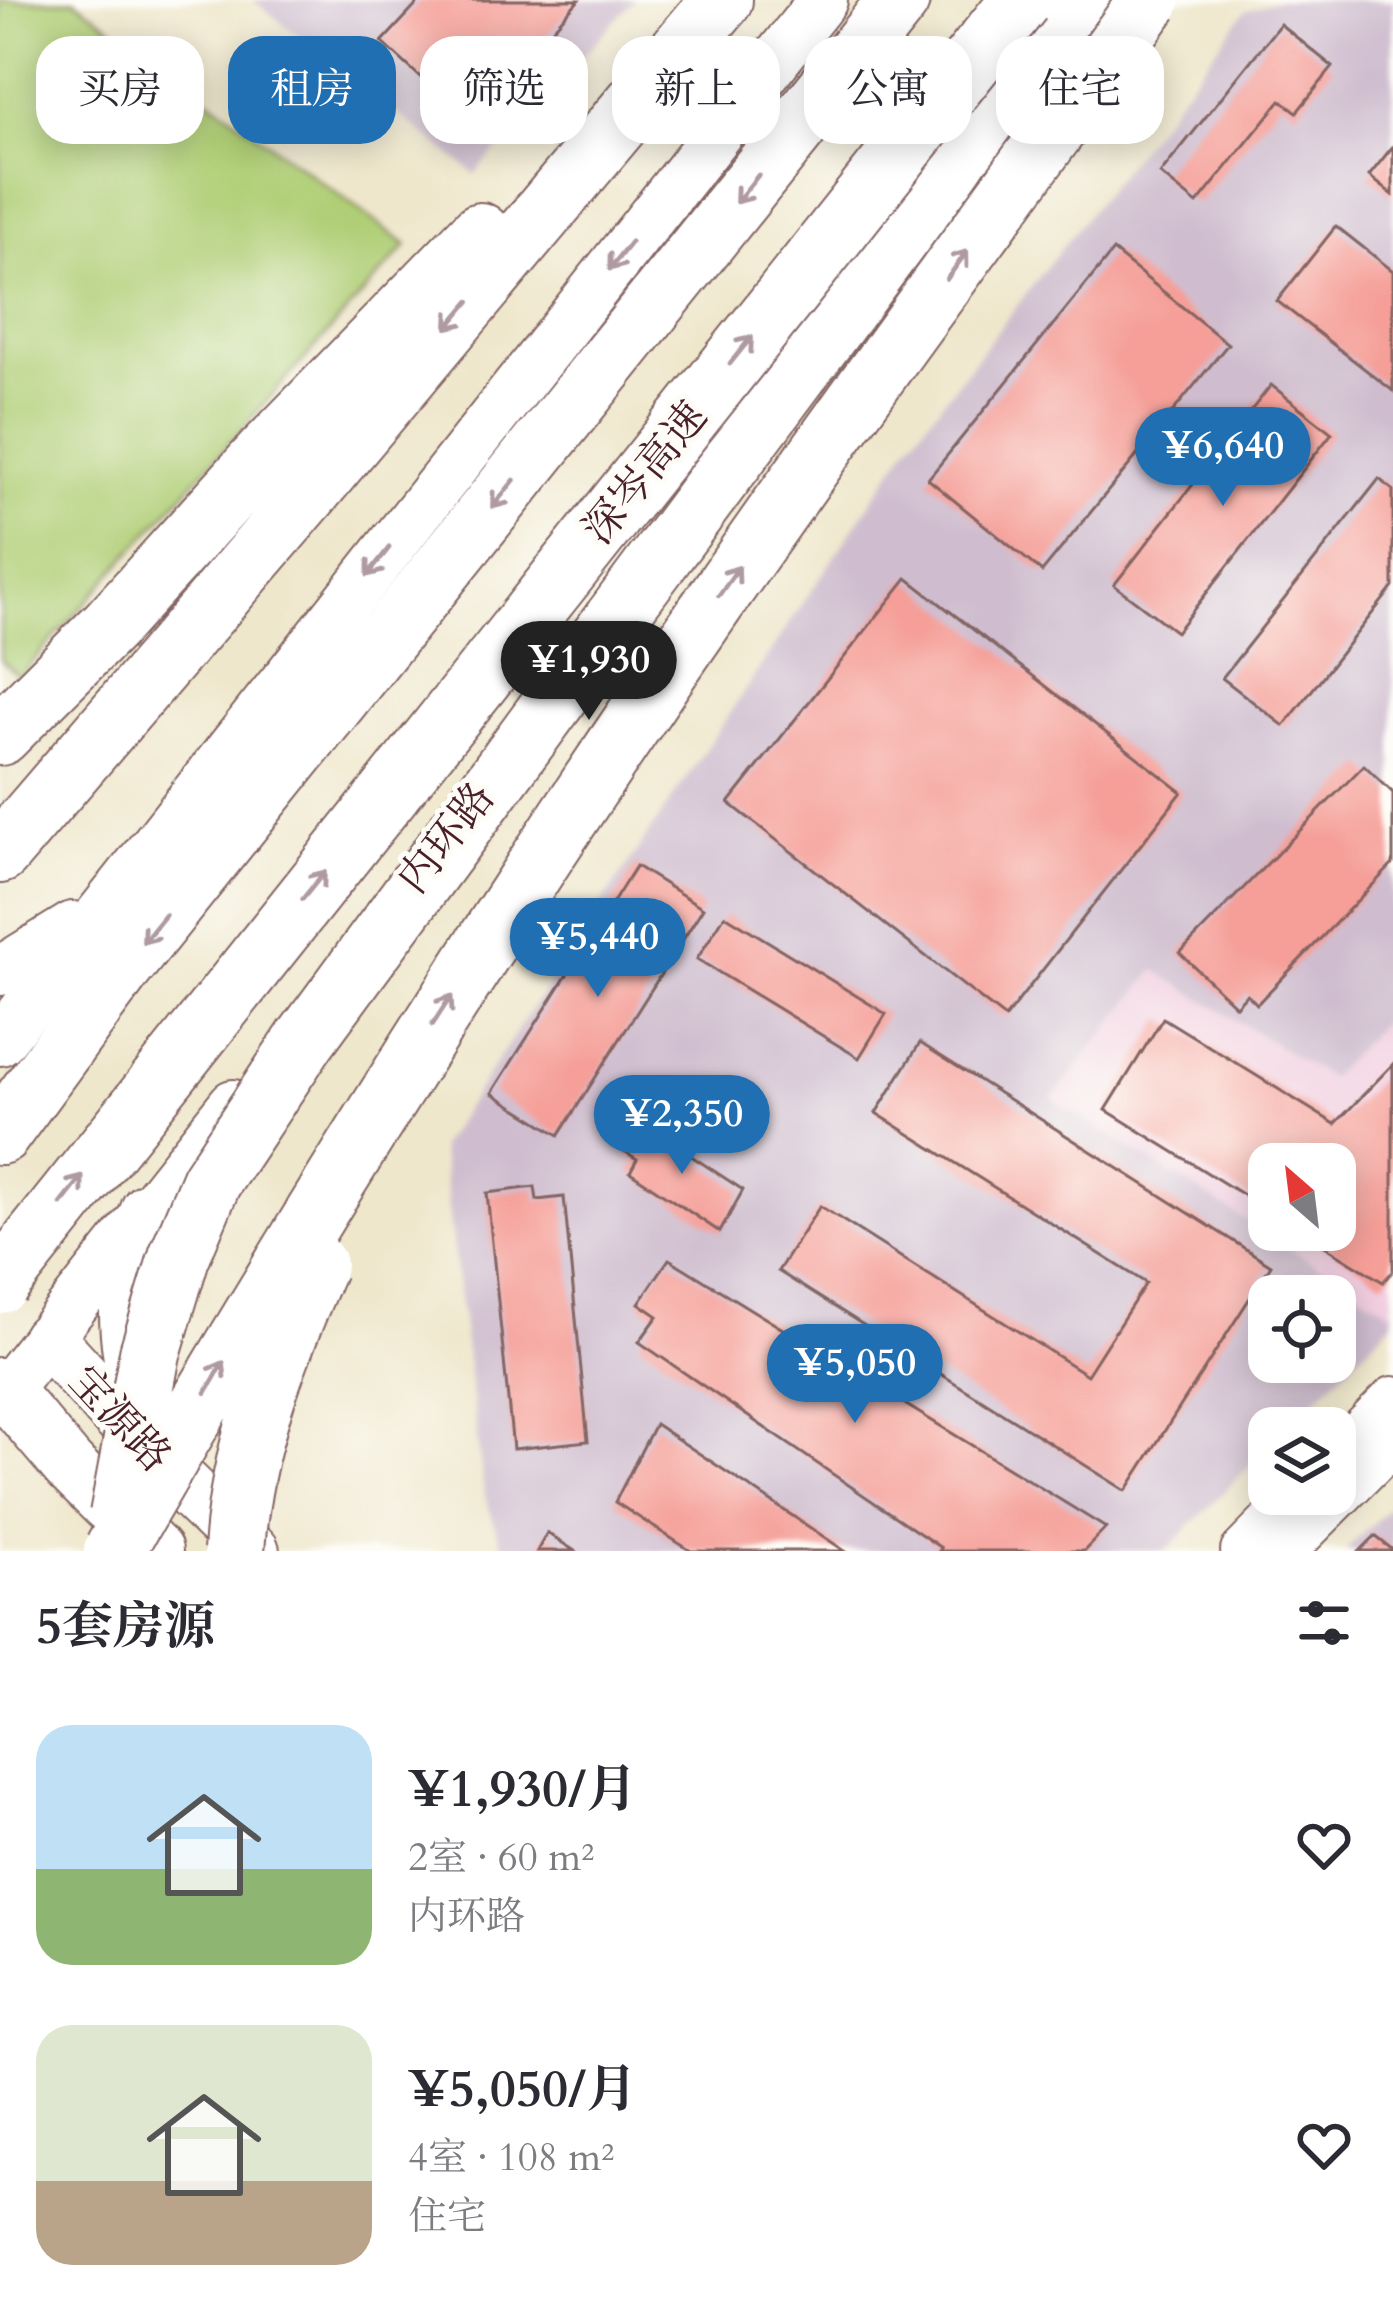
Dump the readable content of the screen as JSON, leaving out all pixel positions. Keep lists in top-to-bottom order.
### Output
{
  "streets": {
    "highway": ["深岑高速"],
    "main road": ["内环路", "宝源路"]
  },
  "crossings": [
    ["深岑高速", "宝源路"],
    ["内环路", "宝源路"]
  ],
  "north": "top left",
  "page": {
    "chip": [
      "买房",
      "租房",
      "筛选",
      "新上",
      "公寓",
      "住宅"
    ],
    "price": [
      "¥6,640",
      "¥1,930",
      "¥5,440",
      "¥2,350",
      "¥5,050"
    ],
    "heading": "5套房源",
    "list": [
      {
        "name": "¥1,930/月",
        "note": "2室 · 60 m² · 内环路"
      },
      {
        "name": "¥5,050/月",
        "note": "4室 · 108 m² · 住宅"
      }
    ]
  }
}
